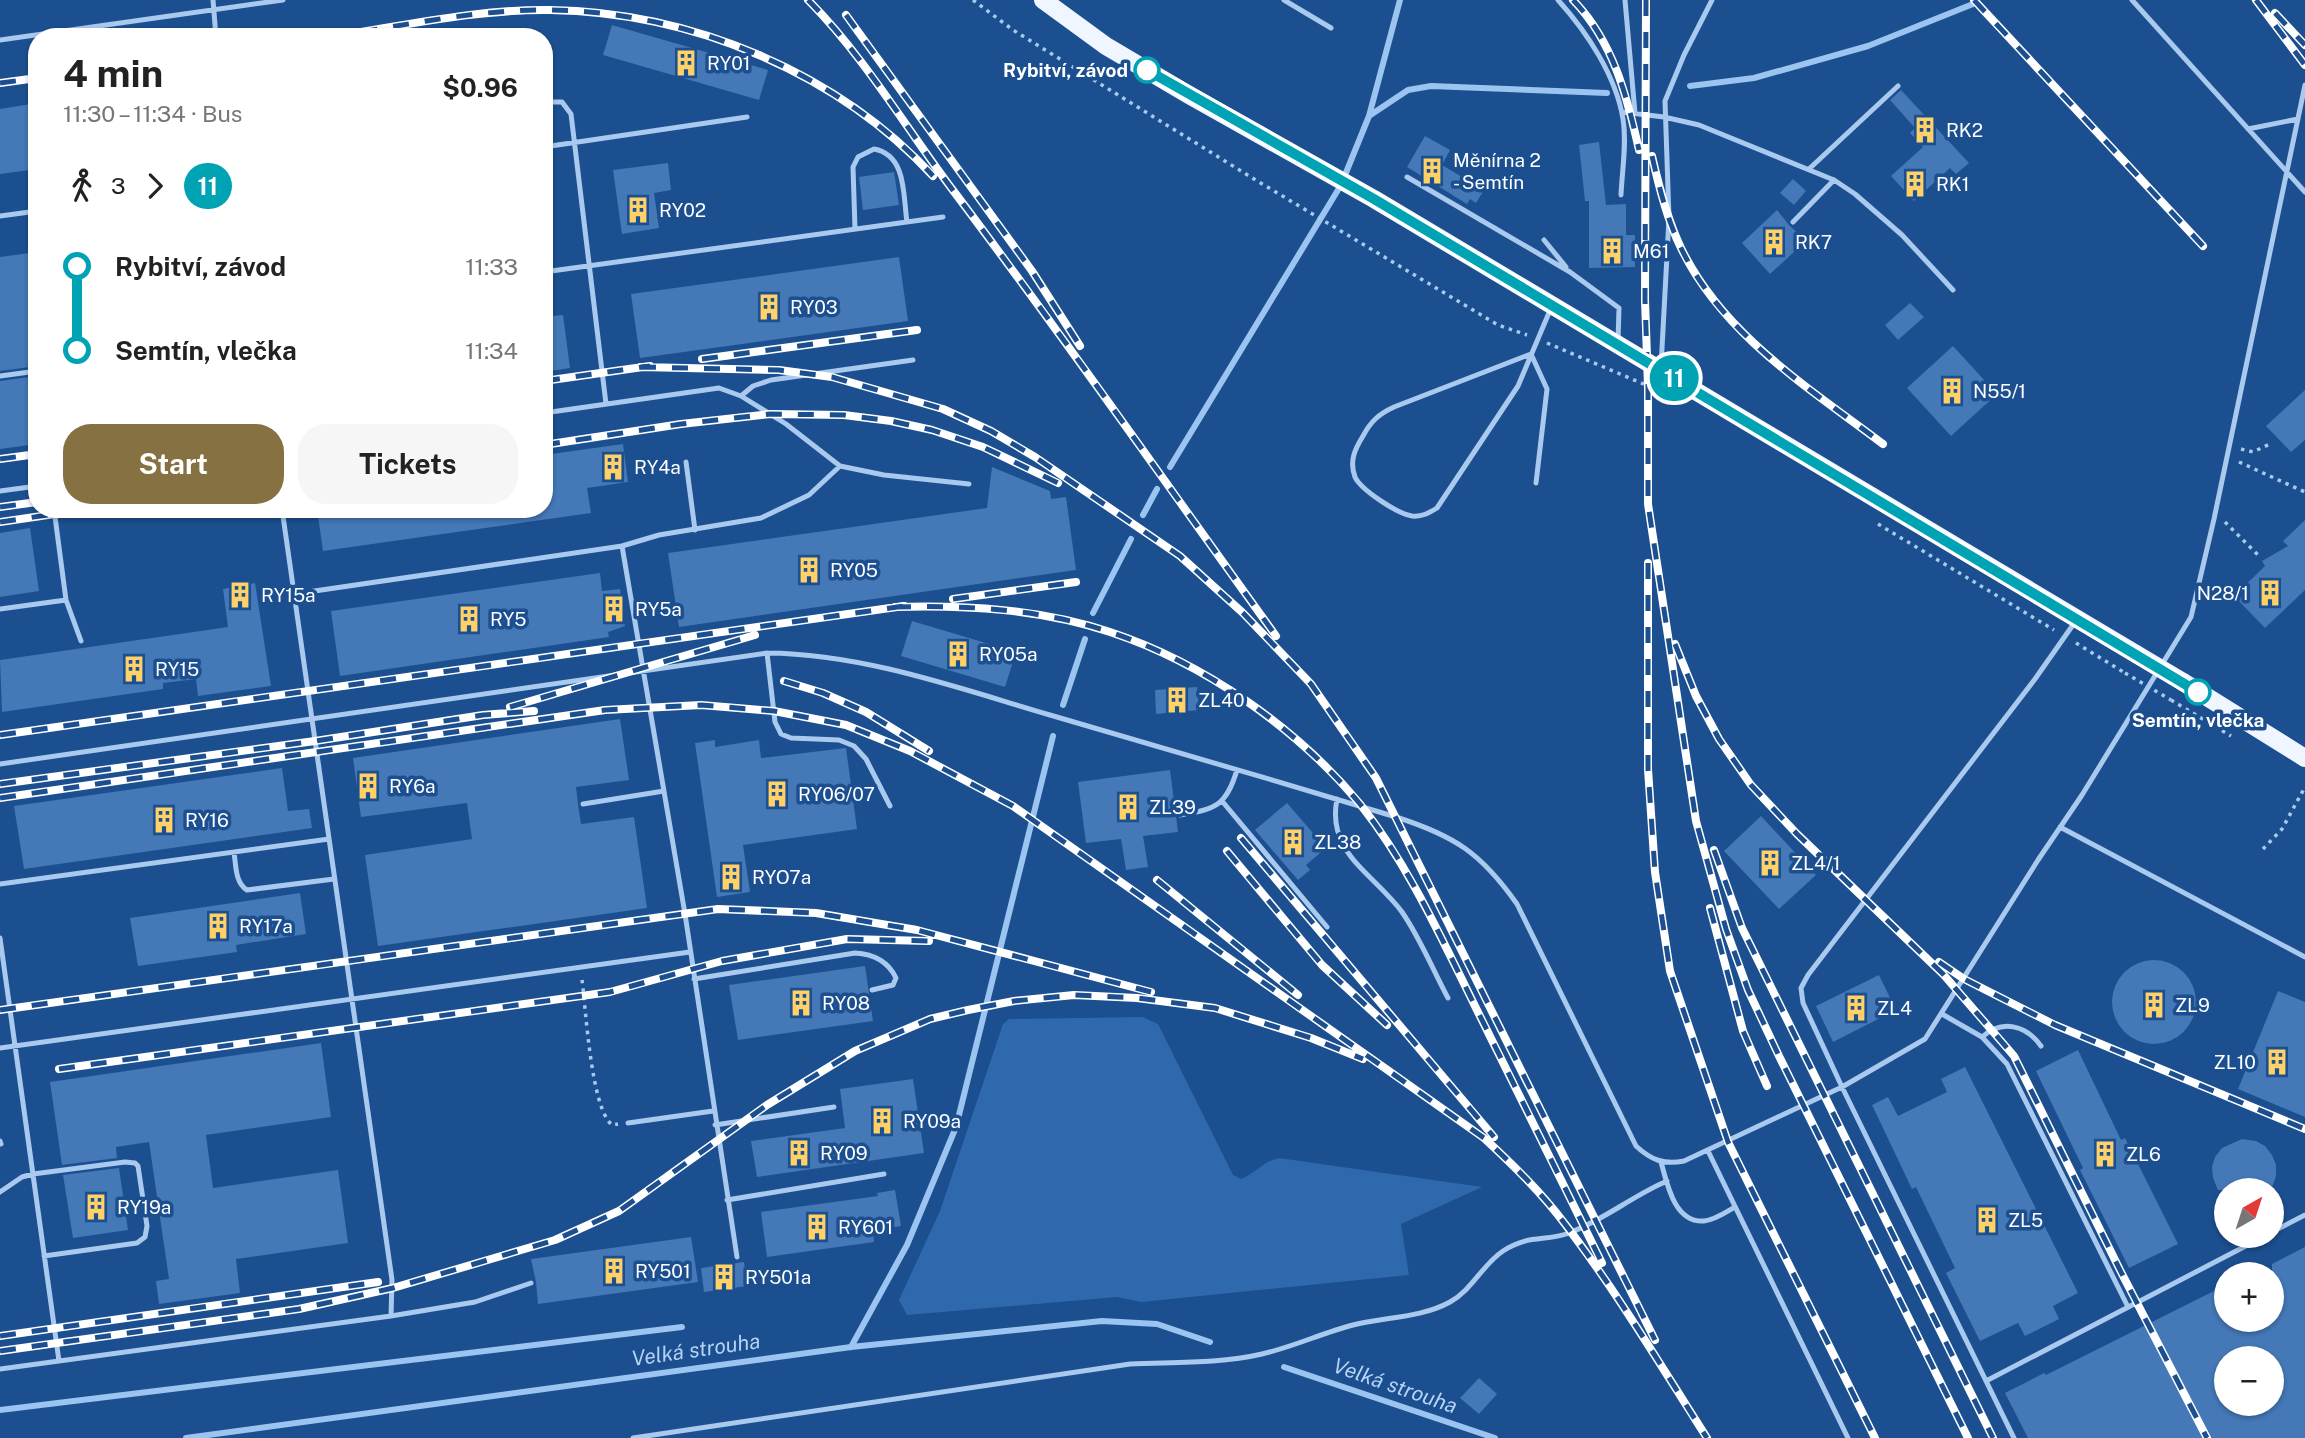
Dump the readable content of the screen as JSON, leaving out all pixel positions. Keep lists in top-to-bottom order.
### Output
{
  "water": ["Velká strouha"],
  "places": {
    "building": [
      "RY01",
      "RK2",
      "Měnírna 2 - Semtín",
      "RK1",
      "RY02",
      "RK7",
      "M61",
      "RY03",
      "N55/1",
      "RY4a",
      "RY05",
      "N28/1",
      "RY15a",
      "RY5a",
      "RY5",
      "RY05a",
      "RY15",
      "ZL40",
      "RY6a",
      "RY06/07",
      "ZL39",
      "RY16",
      "ZL38",
      "ZL4/1",
      "RYO7a",
      "RY17a",
      "RY08",
      "ZL9",
      "ZL4",
      "ZL10",
      "RY09a",
      "RY09",
      "ZL6",
      "RY19a",
      "ZL5",
      "RY601",
      "RY501",
      "RY501a"
    ],
    "other": ["Rybitví, závod", "Semtín, vlečka"]
  },
  "lines": ["bus line 11"],
  "north": "top right",
  "page": {
    "on_map": "11",
    "heading": ["4 min", "11:30 – 11:34 · Bus", "$0.96"],
    "legs": ["3", "11"],
    "list": [
      {
        "name": "Rybitví, závod",
        "value": "11:33"
      },
      {
        "name": "Semtín, vlečka",
        "value": "11:34"
      }
    ],
    "buttons": ["Start", "Tickets"],
    "map_buttons": ["+", "−"]
  }
}
